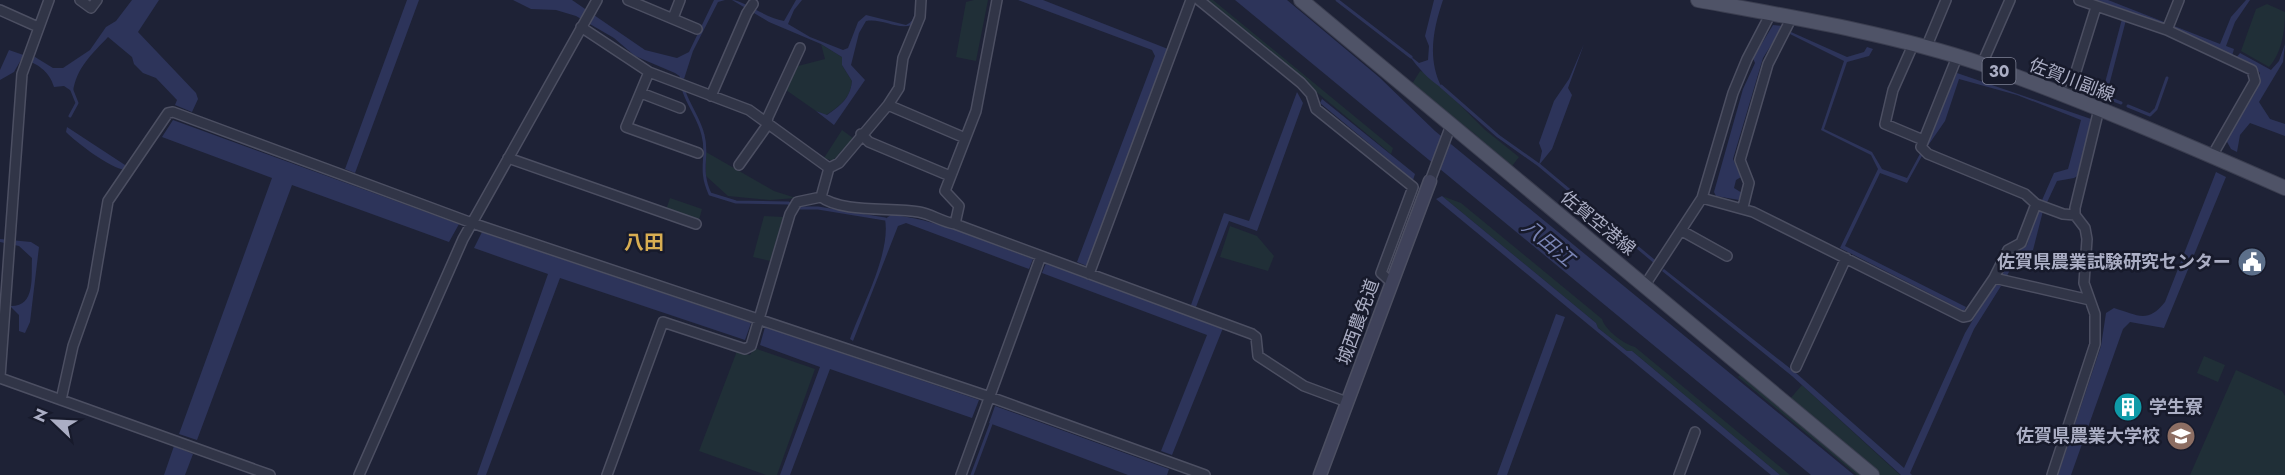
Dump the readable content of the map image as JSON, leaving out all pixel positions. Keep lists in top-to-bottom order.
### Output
{
  "streets": {
    "main road": ["30", "佐賀川副線", "佐賀空港線"],
    "street": ["城西農免道"]
  },
  "districts": ["八田"],
  "water": ["八田江"],
  "places": {
    "public building": ["佐賀県農業試験研究センター"],
    "building": ["学生寮"],
    "school or university": ["佐賀県農業大学校"]
  },
  "north": "top left"
}
